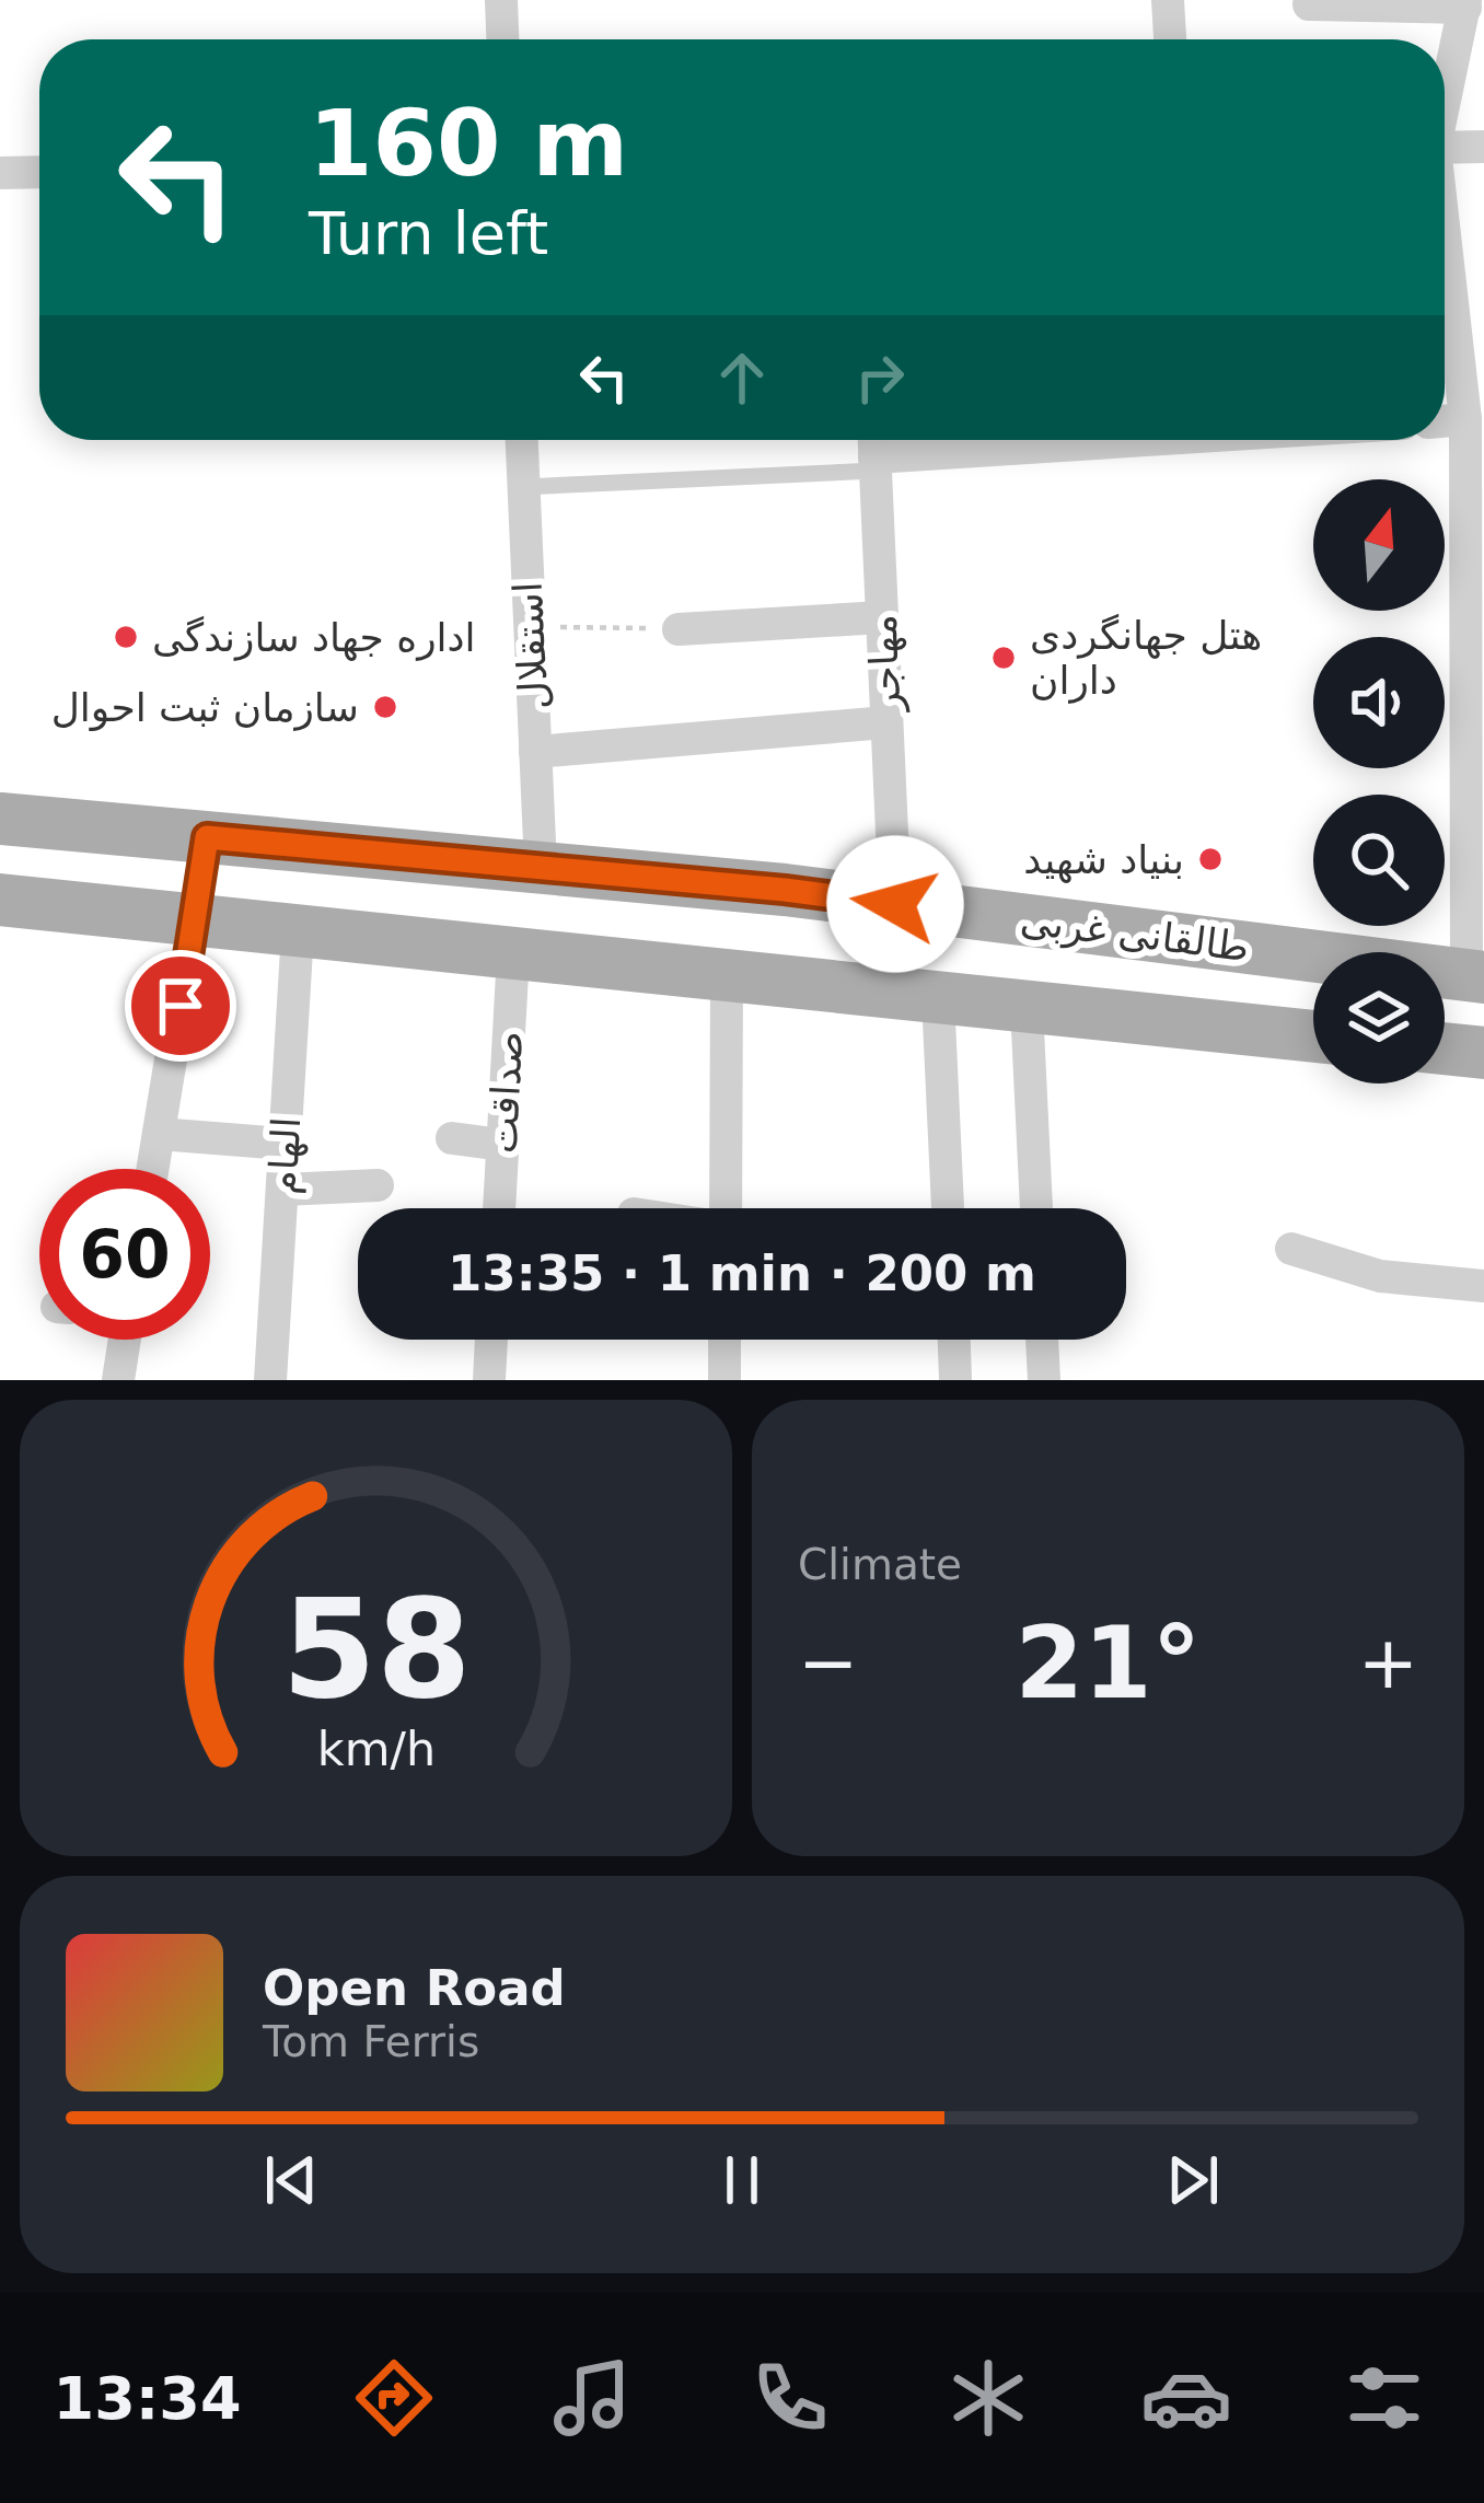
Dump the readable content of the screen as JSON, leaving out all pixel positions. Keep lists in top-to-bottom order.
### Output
{
  "streets": {
    "main road": ["طالقانی غربی"],
    "street": [
      "استقلال",
      "مهاجر",
      "صداقت",
      "الهام"
    ]
  },
  "crossings": [
    ["استقلال", "طالقانی غربی"],
    ["مهاجر", "طالقانی غربی"],
    ["طالقانی غربی", "صداقت"],
    ["طالقانی غربی", "الهام"]
  ],
  "places": [
    "اداره جهاد سازندگی",
    "هتل جهانگردی داران",
    "سازمان ثبت احوال",
    "بنیاد شهید"
  ],
  "north": "top",
  "page": {
    "turn": ["160 m", "Turn left"],
    "limit": "60",
    "trip": "13:35 · 1 min · 200 m",
    "tile": "Climate",
    "heat": ["−", "21°", "+"],
    "song": ["Open Road", "Tom Ferris"],
    "tabs": "13:34",
    "gauge": ["58", "km/h"]
  }
}
